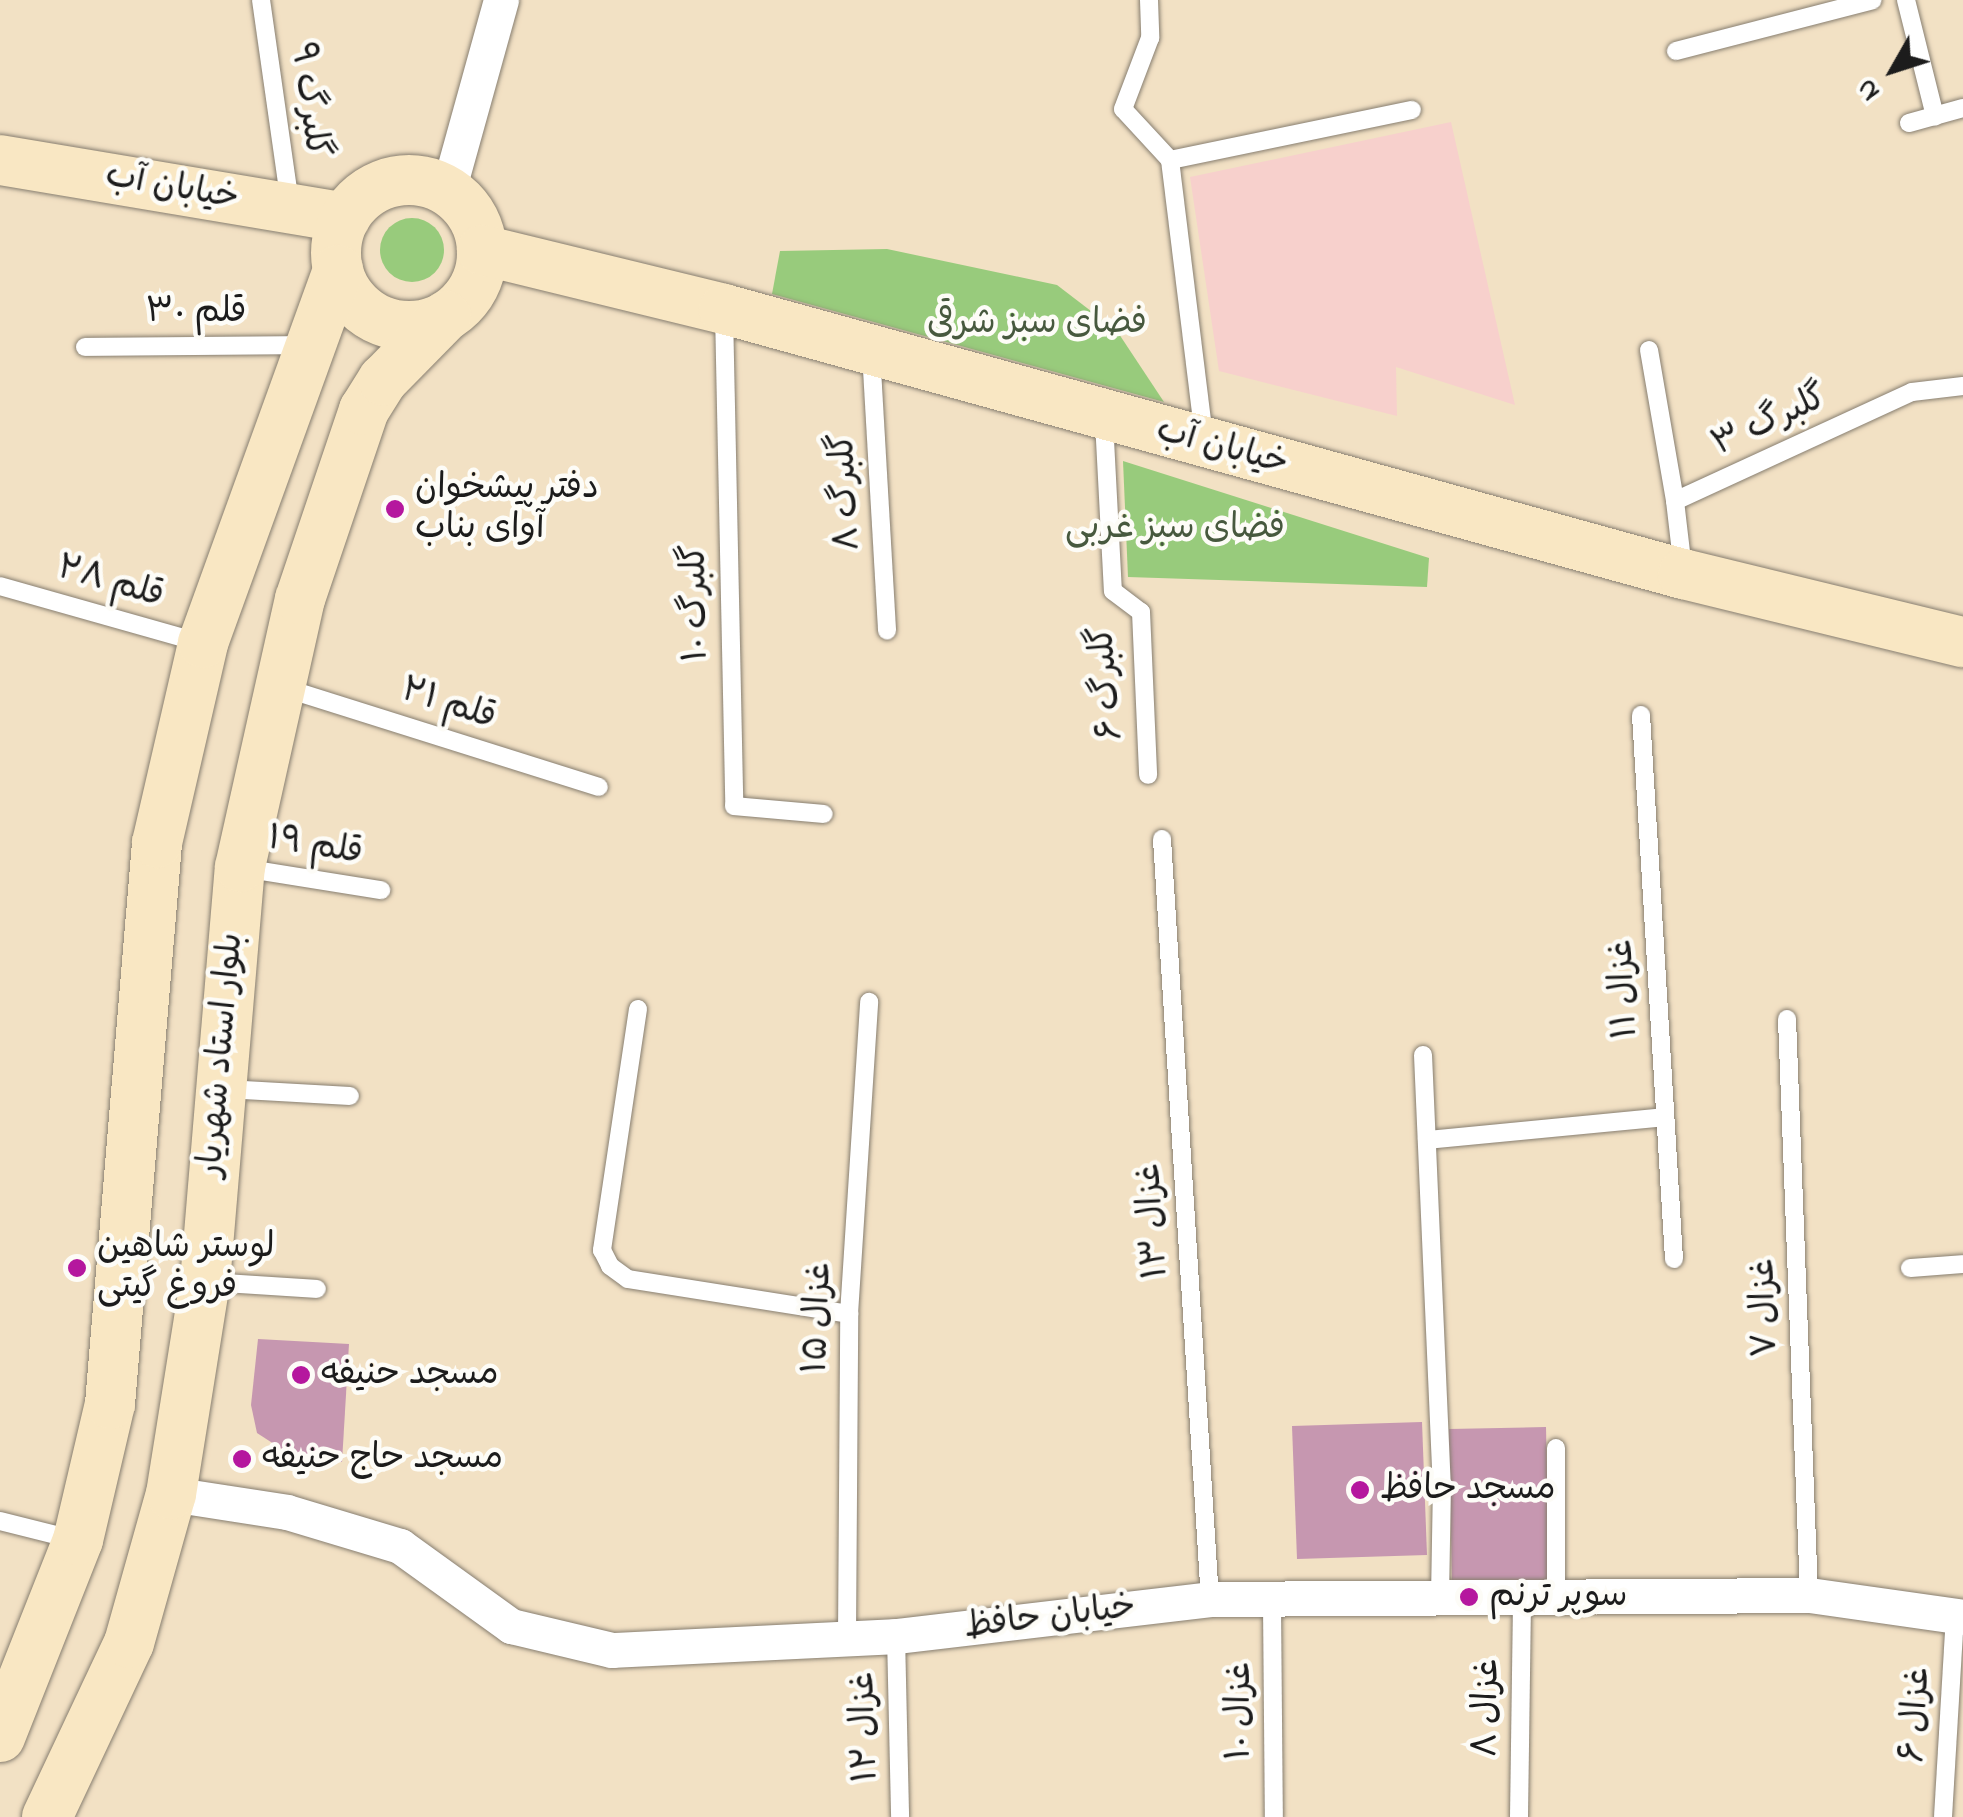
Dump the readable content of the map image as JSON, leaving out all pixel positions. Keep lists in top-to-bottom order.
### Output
{
  "streets": {
    "main road": ["خیابان آب", "بلوار استاد شهریار"],
    "street": ["خیابان حافظ"],
    "lane": [
      "گلبرگ ۹",
      "قلم ۳۰",
      "گلبرگ ۳",
      "گلبرگ ۸",
      "قلم ۲۸",
      "گلبرگ ۱۰",
      "گلبرگ ۶",
      "قلم ۲۱",
      "قلم ۱۹",
      "غزال ۱۱",
      "غزال ۱۳",
      "غزال ۷",
      "غزال ۱۵",
      "غزال ۸",
      "غزال ۱۰",
      "غزال ۶",
      "غزال ۱۲"
    ]
  },
  "crossings": [
    ["گلبرگ ۹", "خیابان آب"],
    ["خیابان آب", "گلبرگ ۸"],
    ["خیابان آب", "گلبرگ ۱۰"],
    ["خیابان آب", "گلبرگ ۶"],
    ["خیابان آب", "بلوار استاد شهریار"],
    ["قلم ۲۱", "بلوار استاد شهریار"],
    ["قلم ۱۹", "بلوار استاد شهریار"],
    ["بلوار استاد شهریار", "خیابان حافظ"],
    ["غزال ۱۳", "خیابان حافظ"],
    ["غزال ۷", "خیابان حافظ"],
    ["غزال ۱۵", "خیابان حافظ"],
    ["خیابان حافظ", "غزال ۸"],
    ["خیابان حافظ", "غزال ۱۰"],
    ["خیابان حافظ", "غزال ۶"],
    ["خیابان حافظ", "غزال ۱۲"]
  ],
  "parks": ["فضای سبز شرقی", "فضای سبز غربی"],
  "places": [
    "دفتر پیشخوان آوای بناب",
    "لوستر شاهین فروغ گیتی",
    "مسجد حنیفه",
    "مسجد حاج حنیفه",
    "مسجد حافظ",
    "سوپر ترنم"
  ],
  "north": "bottom left"
}
